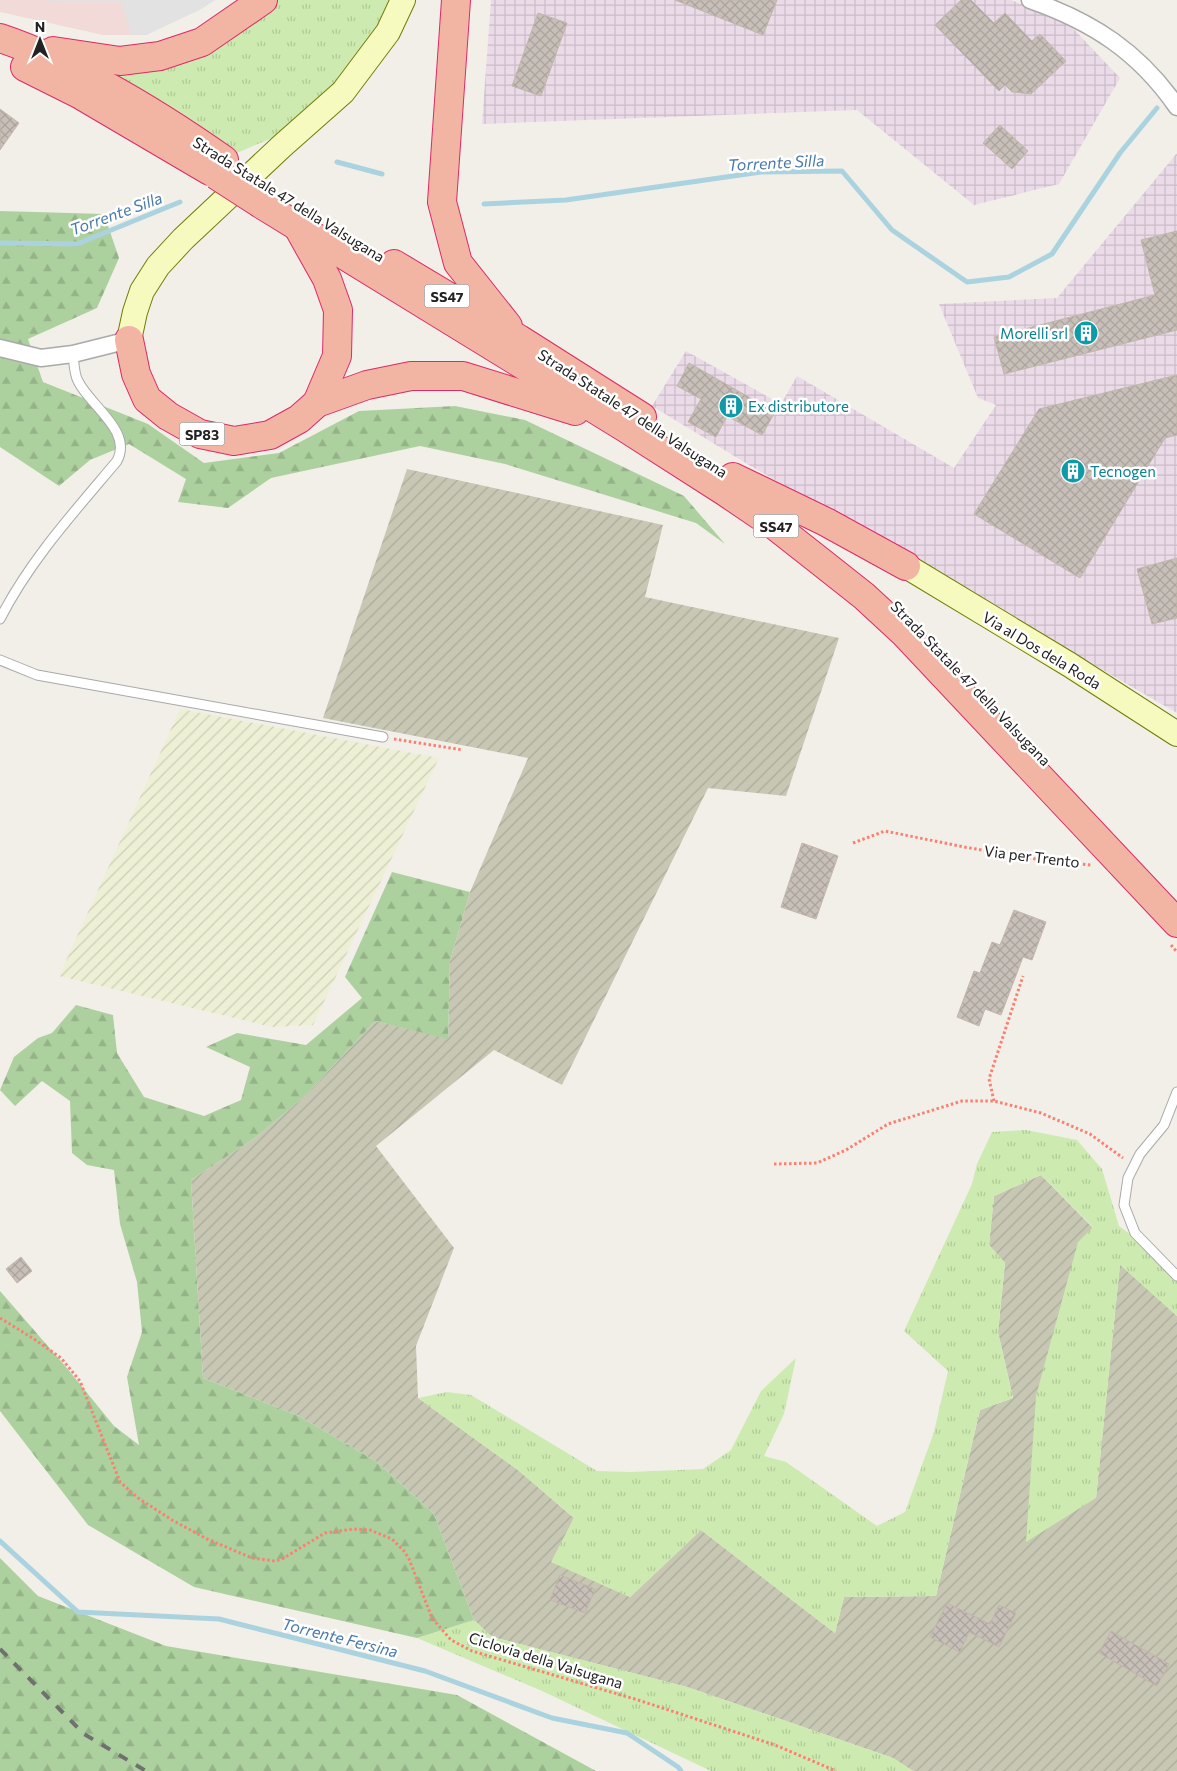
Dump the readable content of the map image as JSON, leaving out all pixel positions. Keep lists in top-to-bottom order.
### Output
{
  "streets": {
    "highway": ["Strada Statale 47 della Valsugana", "SS47", "SP83"],
    "main road": ["Via al Dos dela Roda"],
    "path": ["Via per Trento", "Ciclovia della Valsugana"]
  },
  "crossings": [
    ["Strada Statale 47 della Valsugana", "SP83"]
  ],
  "water": ["Torrente Silla", "Torrente Fersina"],
  "places": {
    "building": ["Morelli srl", "Ex distributore", "Tecnogen"]
  },
  "north": "top"
}
